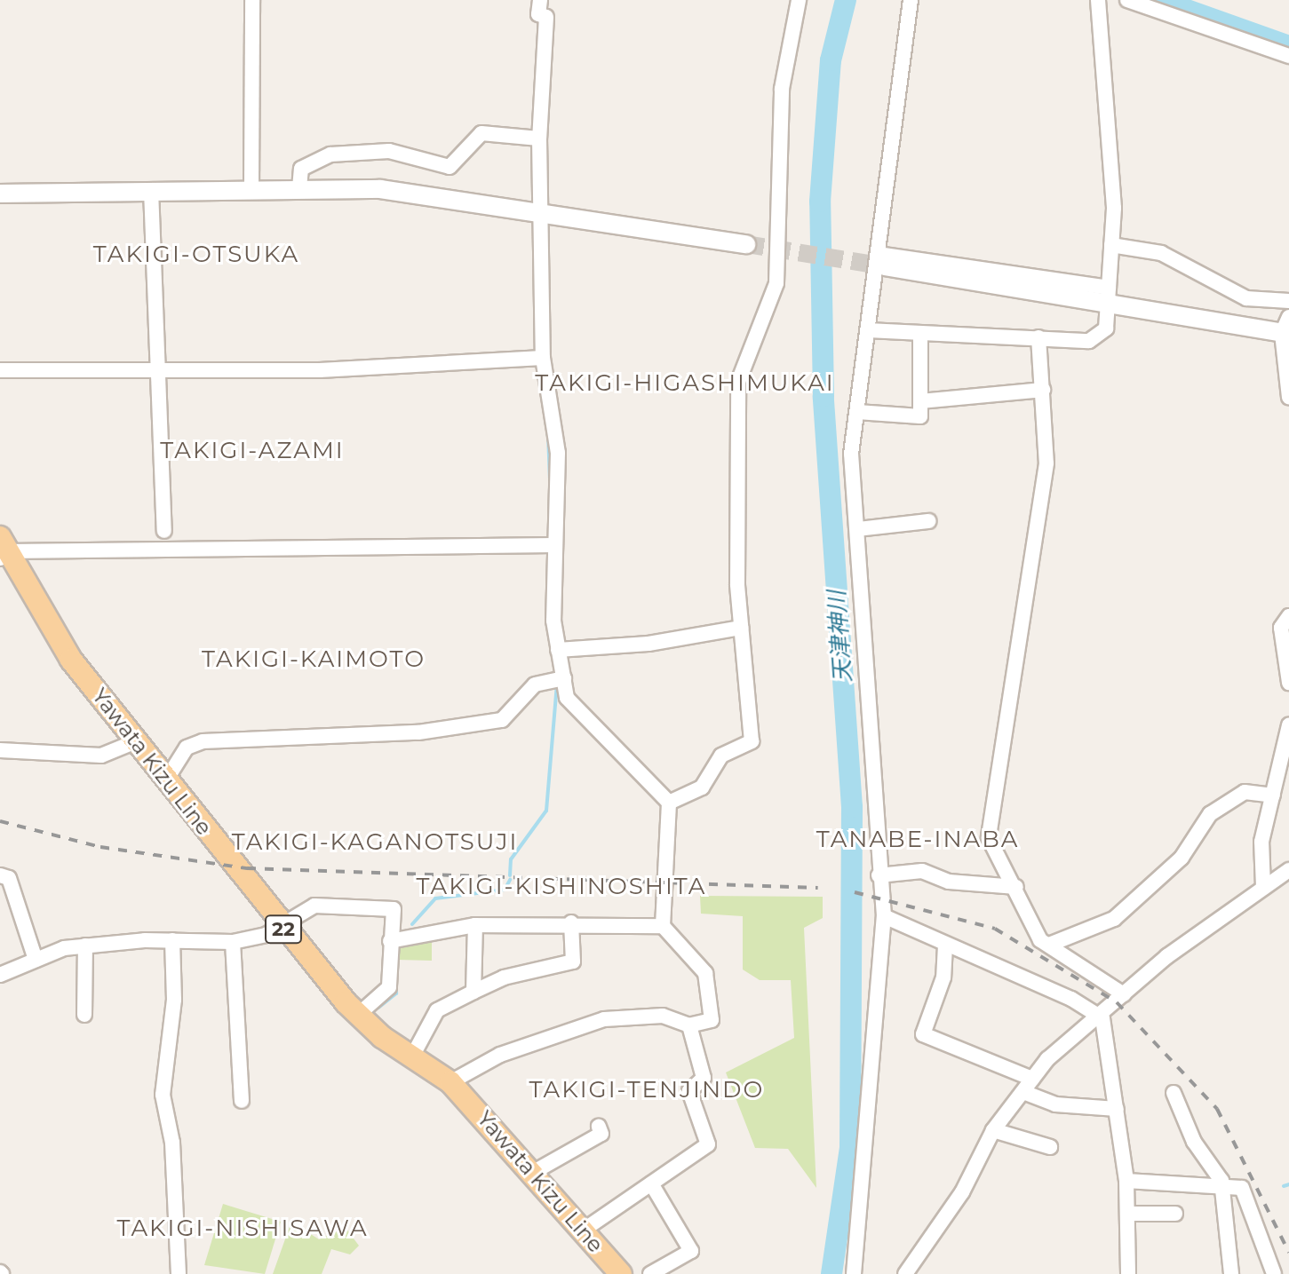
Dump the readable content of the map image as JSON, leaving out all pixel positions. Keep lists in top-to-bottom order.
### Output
{
  "streets": {
    "main road": ["Yawata Kizu Line", "22"]
  },
  "districts": [
    "TAKIGI-OTSUKA",
    "TAKIGI-HIGASHIMUKAI",
    "TAKIGI-AZAMI",
    "TAKIGI-KAIMOTO",
    "TANABE-INABA",
    "TAKIGI-KAGANOTSUJI",
    "TAKIGI-KISHINOSHITA",
    "TAKIGI-TENJINDO",
    "TAKIGI-NISHISAWA"
  ],
  "water": ["天津神川"]
}
